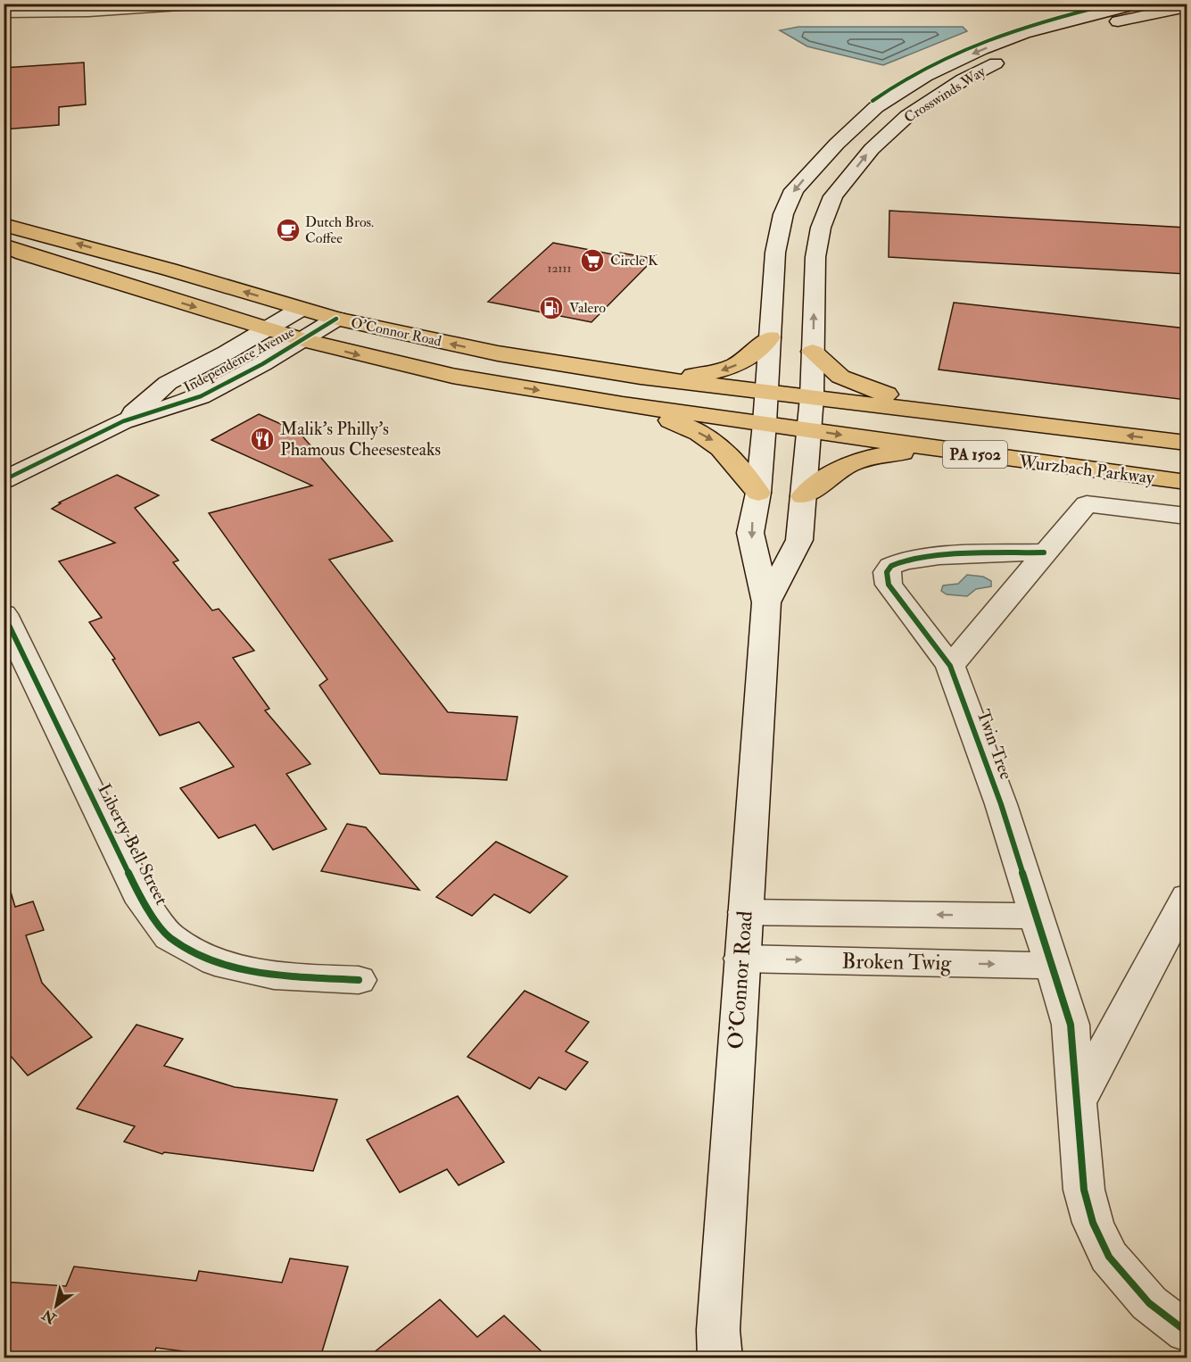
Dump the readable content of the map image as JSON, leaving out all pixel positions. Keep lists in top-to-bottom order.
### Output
{
  "streets": {
    "highway": ["O'Connor Road", "PA 1502", "Wurzbach Parkway"],
    "main road": [
      "Crosswinds Way",
      "Independence Avenue",
      "Twin Tree",
      "Liberty Bell Street",
      "Broken Twig"
    ]
  },
  "crossings": [
    ["Crosswinds Way", "O'Connor Road"],
    ["Crosswinds Way", "PA 1502"],
    ["Crosswinds Way", "Wurzbach Parkway"],
    ["O'Connor Road", "Independence Avenue"],
    ["O'Connor Road", "PA 1502"],
    ["O'Connor Road", "Wurzbach Parkway"],
    ["O'Connor Road", "Broken Twig"],
    ["Twin Tree", "Broken Twig"]
  ],
  "places": {
    "cafe": ["Dutch Bros. Coffee"],
    "supermarket": ["Circle K"],
    "fuel station": ["Valero"],
    "restaurant": ["Malik's Philly's Phamous Cheesesteaks"]
  },
  "house_numbers": ["12111"],
  "north": "bottom left"
}
